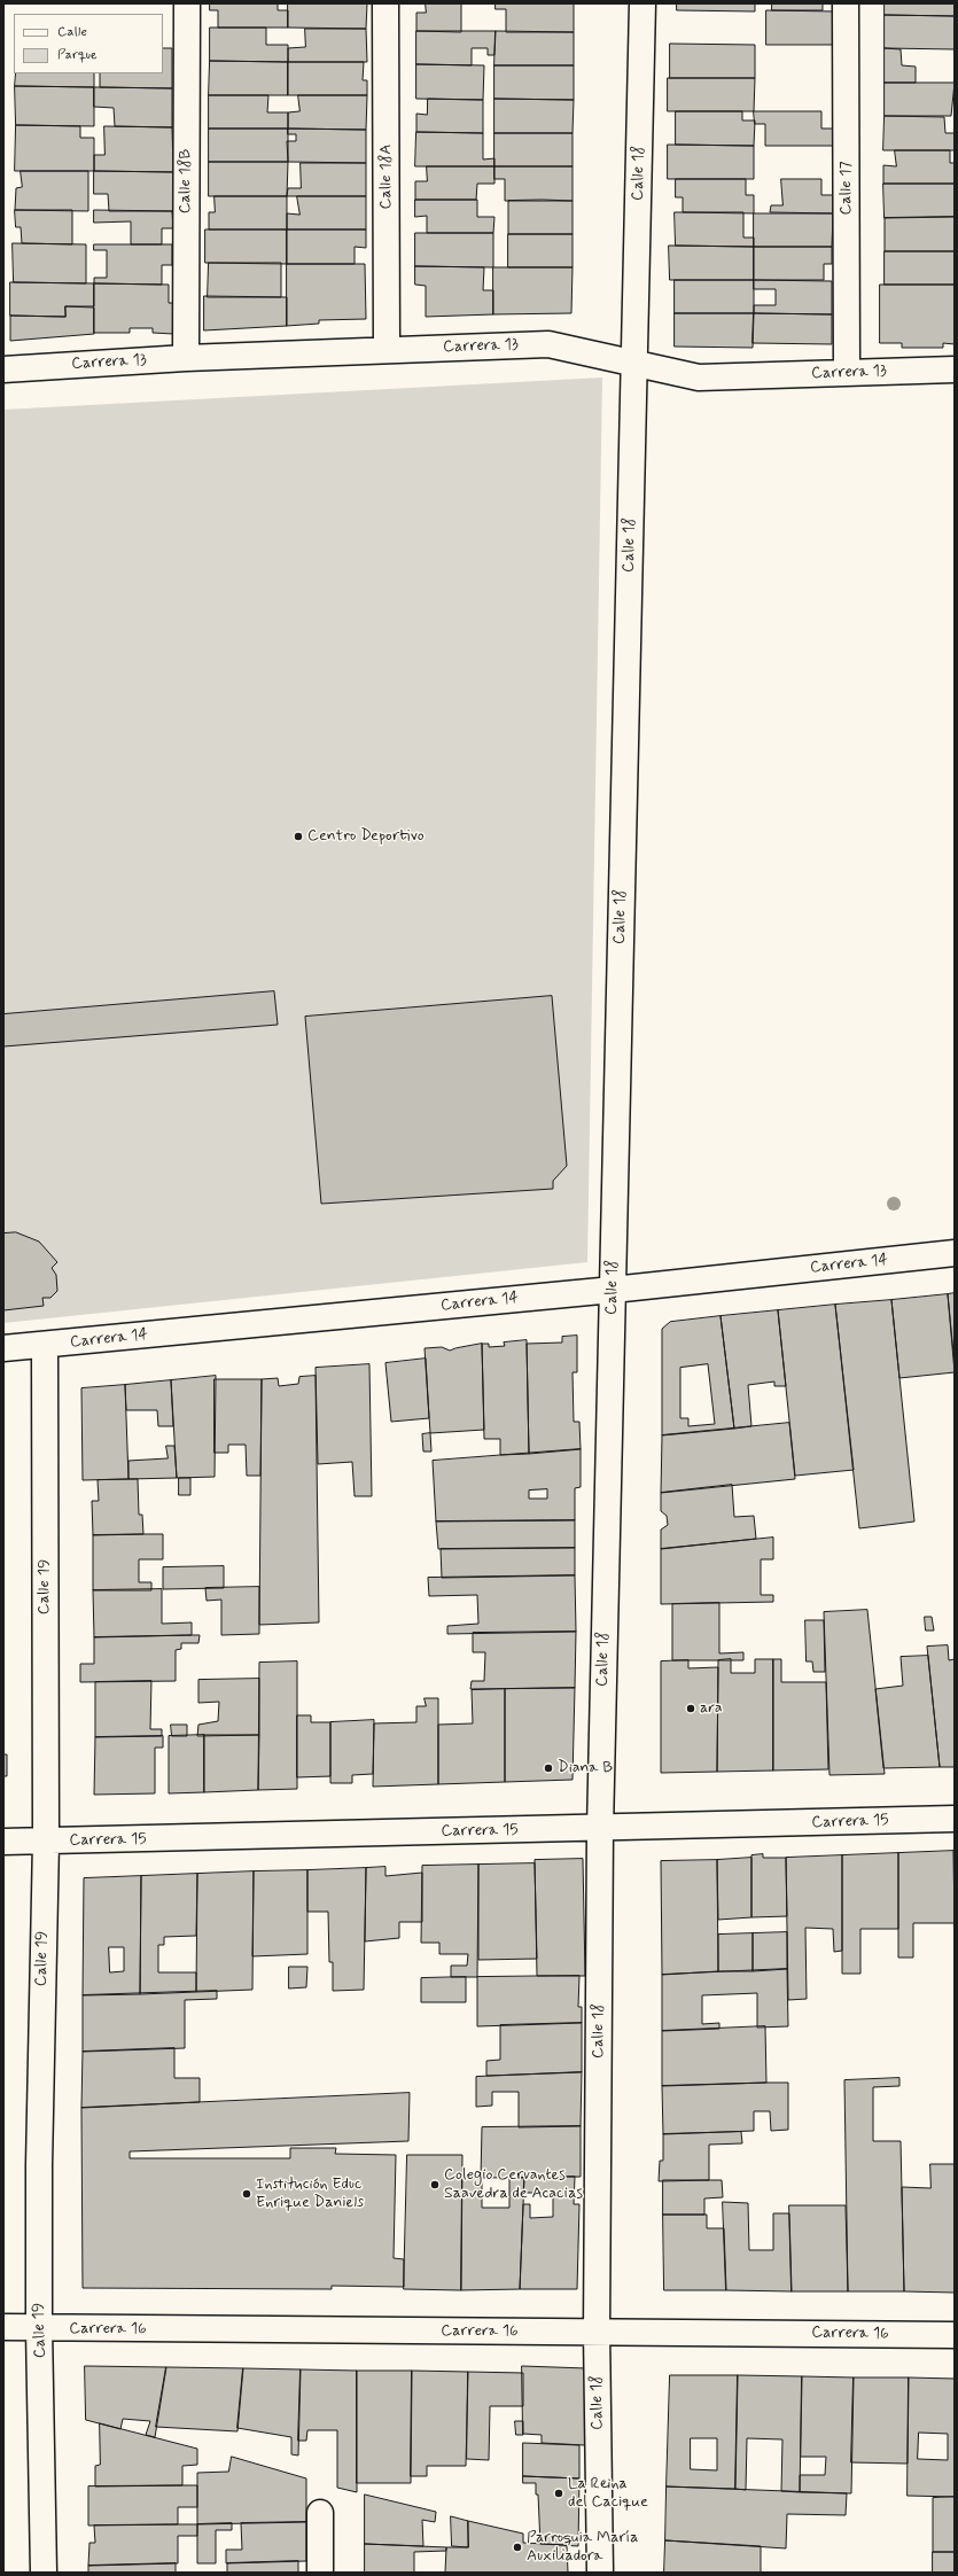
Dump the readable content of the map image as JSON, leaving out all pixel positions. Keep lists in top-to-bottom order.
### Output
{
  "streets": {
    "street": [
      "Calle 18",
      "Calle 18A",
      "Calle 18B",
      "Calle 17",
      "Carrera 13",
      "Carrera 14",
      "Calle 19",
      "Carrera 15",
      "Carrera 16"
    ]
  },
  "crossings": [
    ["Calle 18", "Carrera 13"],
    ["Calle 18", "Carrera 14"],
    ["Calle 18", "Carrera 15"],
    ["Calle 18", "Carrera 16"],
    ["Calle 18A", "Carrera 13"],
    ["Calle 18B", "Carrera 13"],
    ["Calle 17", "Carrera 13"],
    ["Carrera 14", "Calle 19"],
    ["Calle 19", "Carrera 15"],
    ["Calle 19", "Carrera 16"]
  ],
  "places": [
    "Centro Deportivo",
    "ara",
    "Diana B",
    "Colegio Cervantes Saavedra de Acacias",
    "Institución Educ Enrique Daniels",
    "La Reina del Cacique",
    "Parroquia María Auxiliadora"
  ],
  "legend": ["Calle", "Parque"]
}
